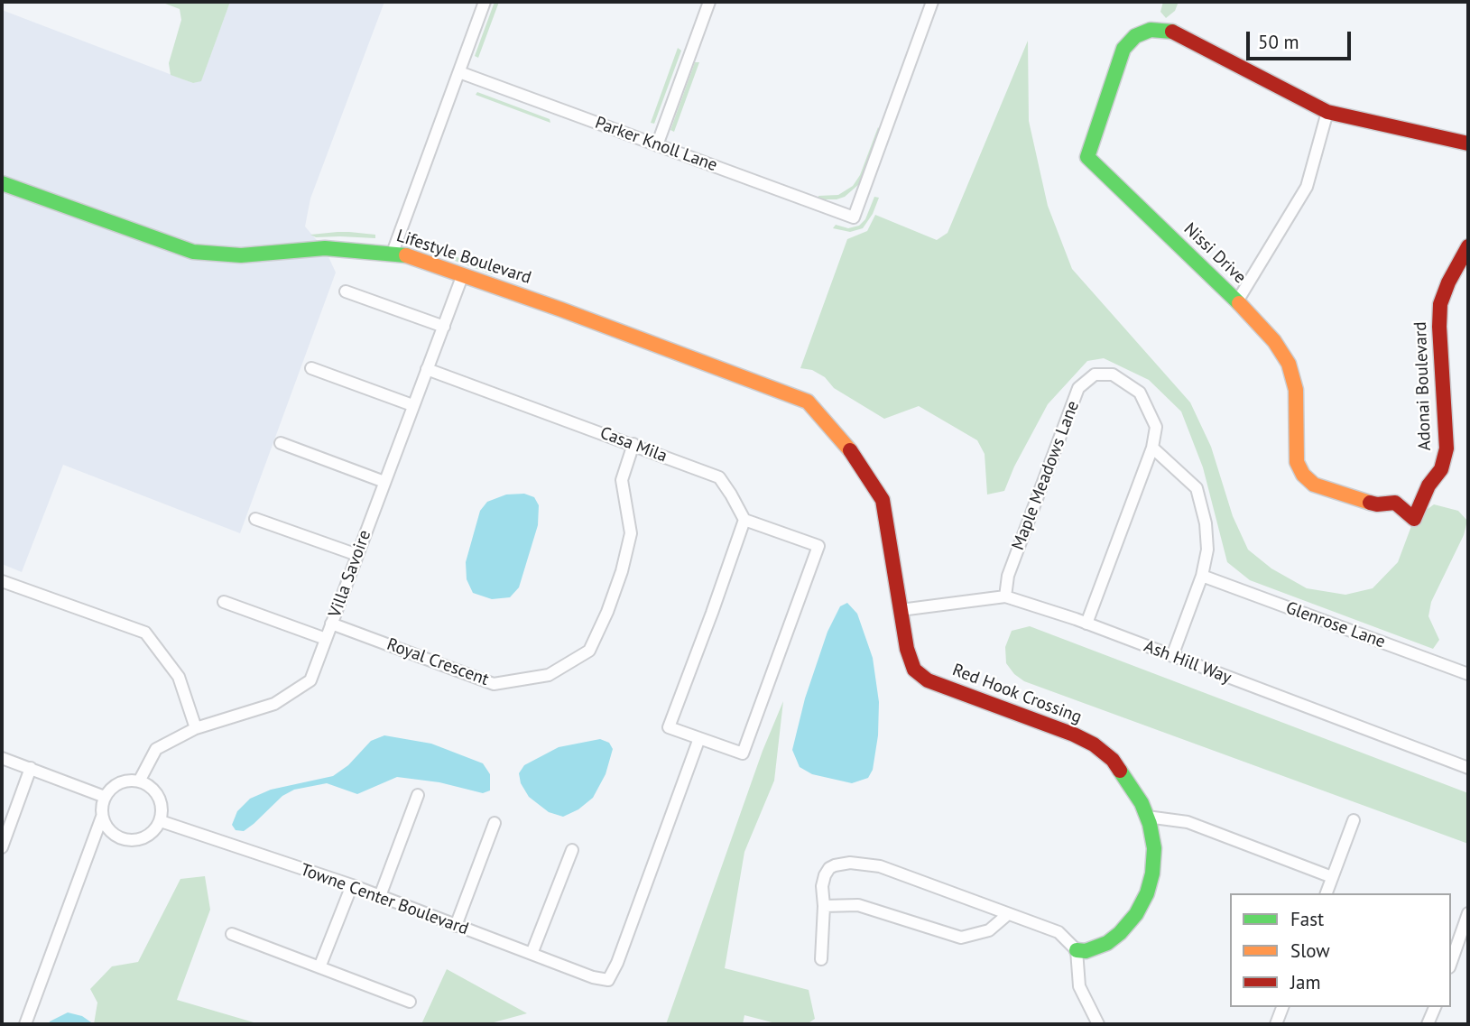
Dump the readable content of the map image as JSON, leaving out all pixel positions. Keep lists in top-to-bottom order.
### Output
{
  "streets": {
    "street": [
      "Parker Knoll Lane",
      "Nissi Drive",
      "Lifestyle Boulevard",
      "Adonai Boulevard",
      "Casa Mila",
      "Maple Meadows Lane",
      "Villa Savoire",
      "Glenrose Lane",
      "Royal Crescent",
      "Ash Hill Way",
      "Red Hook Crossing",
      "Towne Center Boulevard"
    ]
  },
  "crossings": [
    ["Nissi Drive", "Adonai Boulevard"],
    ["Lifestyle Boulevard", "Villa Savoire"],
    ["Lifestyle Boulevard", "Ash Hill Way"],
    ["Lifestyle Boulevard", "Red Hook Crossing"],
    ["Casa Mila", "Villa Savoire"],
    ["Casa Mila", "Royal Crescent"],
    ["Maple Meadows Lane", "Ash Hill Way"],
    ["Villa Savoire", "Royal Crescent"],
    ["Villa Savoire", "Towne Center Boulevard"],
    ["Ash Hill Way", "Red Hook Crossing"]
  ],
  "legend": ["Fast", "Slow", "Jam"],
  "scale_bar": "50 m"
}
